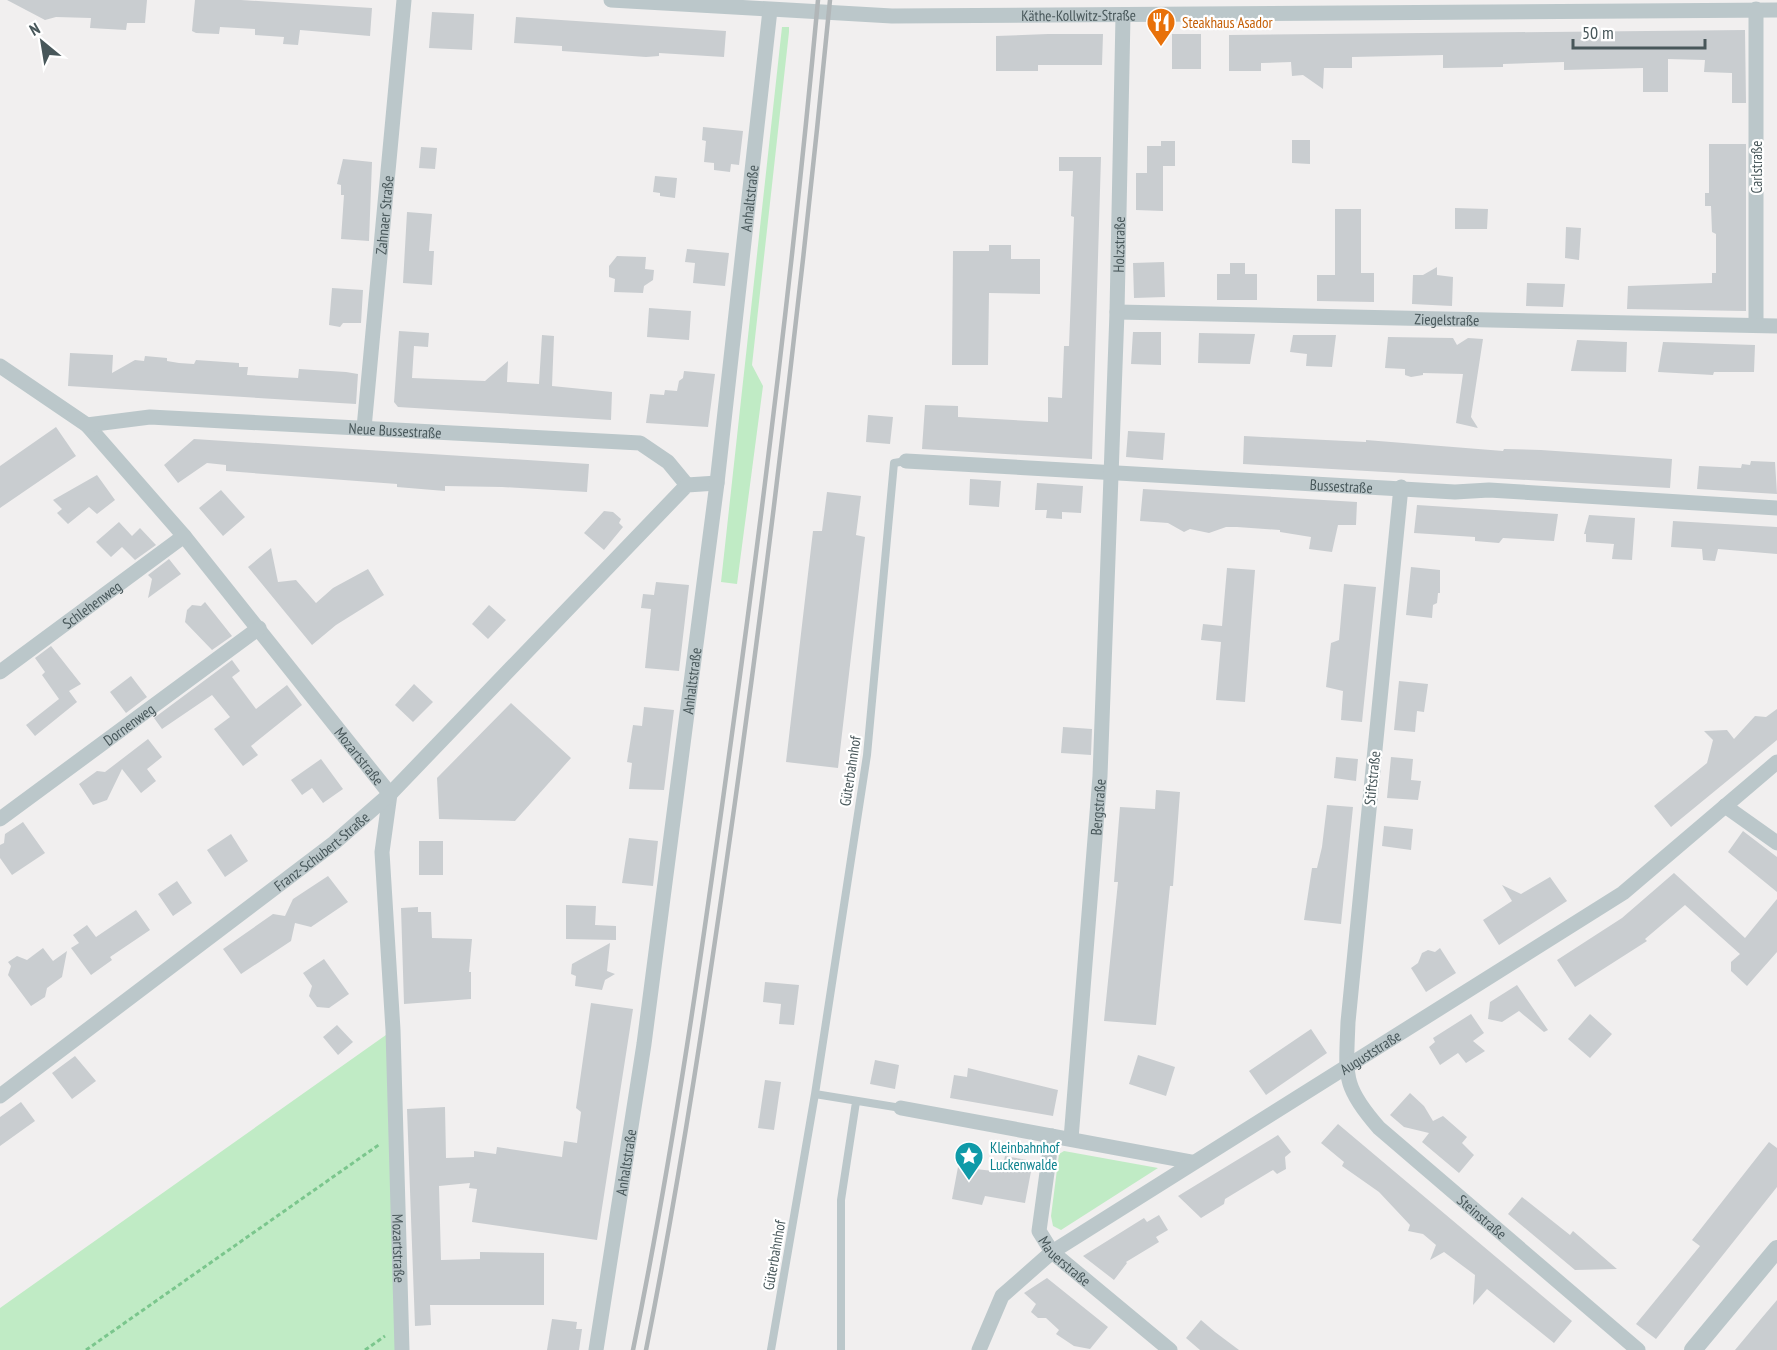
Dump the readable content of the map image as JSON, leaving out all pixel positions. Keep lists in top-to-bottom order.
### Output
{
  "streets": {
    "street": [
      "Käthe-Kollwitz-Straße",
      "Carlstraße",
      "Anhaltstraße",
      "Zahnaer Straße",
      "Holzstraße",
      "Ziegelstraße",
      "Neue Bussestraße",
      "Bussestraße",
      "Schlehenweg",
      "Dornenweg",
      "Mozartstraße",
      "Stiftstraße",
      "Bergstraße",
      "Franz-Schubert-Straße",
      "Auguststraße",
      "Steinstraße",
      "Mauerstraße"
    ],
    "lane": ["Güterbahnhof"]
  },
  "crossings": [
    ["Käthe-Kollwitz-Straße", "Carlstraße"],
    ["Käthe-Kollwitz-Straße", "Anhaltstraße"],
    ["Käthe-Kollwitz-Straße", "Holzstraße"],
    ["Carlstraße", "Ziegelstraße"],
    ["Zahnaer Straße", "Neue Bussestraße"],
    ["Holzstraße", "Ziegelstraße"],
    ["Holzstraße", "Bussestraße"],
    ["Holzstraße", "Bergstraße"],
    ["Neue Bussestraße", "Mozartstraße"],
    ["Neue Bussestraße", "Franz-Schubert-Straße"],
    ["Bussestraße", "Güterbahnhof"],
    ["Bussestraße", "Stiftstraße"],
    ["Bussestraße", "Bergstraße"],
    ["Schlehenweg", "Mozartstraße"],
    ["Dornenweg", "Mozartstraße"],
    ["Mozartstraße", "Franz-Schubert-Straße"],
    ["Stiftstraße", "Auguststraße"],
    ["Stiftstraße", "Steinstraße"],
    ["Auguststraße", "Steinstraße"],
    ["Auguststraße", "Mauerstraße"]
  ],
  "places": {
    "restaurant": ["Steakhaus Asador"],
    "place": ["Kleinbahnhof Luckenwalde"]
  },
  "scale_bar": "50 m",
  "north": "top left"
}
